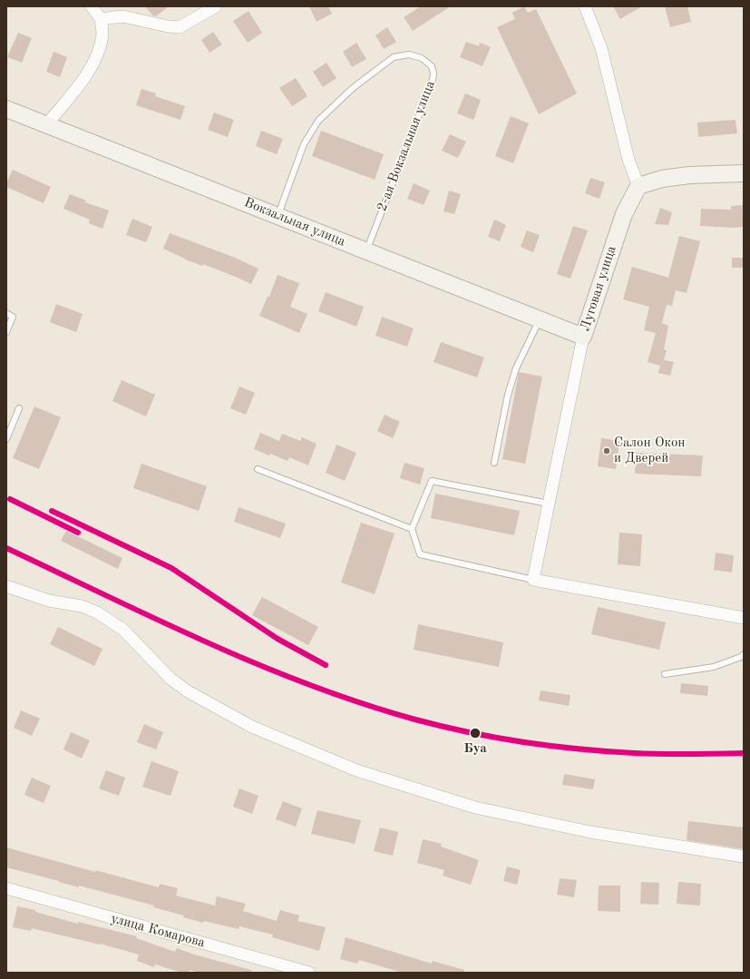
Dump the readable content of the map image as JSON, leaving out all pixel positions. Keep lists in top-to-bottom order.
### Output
{
  "streets": {
    "street": ["Вокзальная улица", "Луговая улица", "улица Комарова"],
    "lane": ["2-ая Вокзальная улица"]
  },
  "crossings": [
    ["2-ая Вокзальная улица", "Вокзальная улица"],
    ["Вокзальная улица", "Луговая улица"]
  ],
  "places": ["Салон Окон и Дверей", "Буа"]
}
